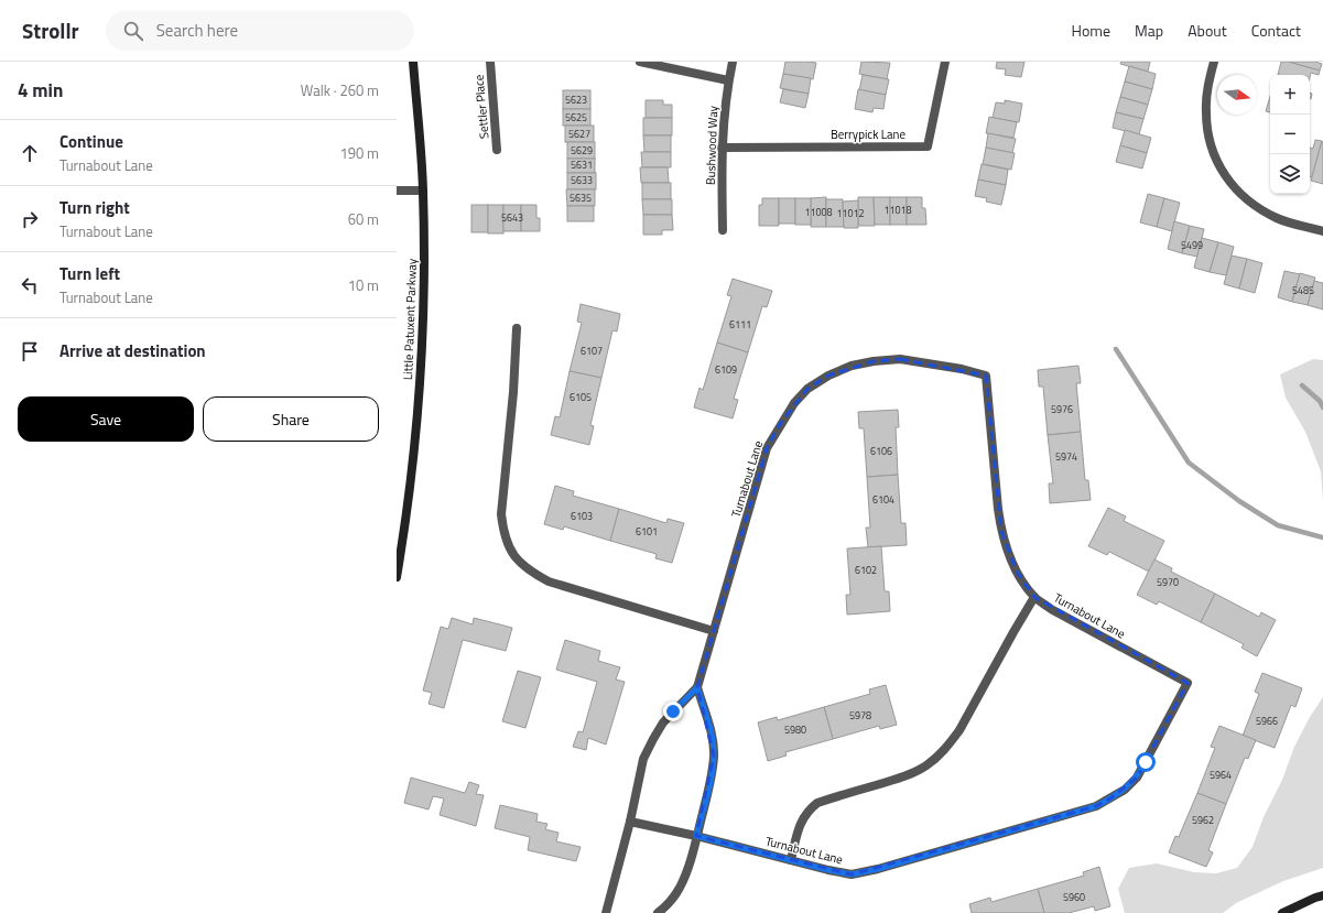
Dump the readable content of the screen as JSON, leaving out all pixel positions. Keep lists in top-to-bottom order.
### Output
{
  "streets": {
    "main road": ["Little Patuxent Parkway"],
    "street": [
      "Settler Place",
      "Berrypick Lane",
      "Bushwood Way",
      "Turnabout Lane"
    ]
  },
  "crossings": [
    ["Berrypick Lane", "Bushwood Way"]
  ],
  "house_numbers": [
    "5623",
    "5625",
    "5627",
    "5629",
    "5631",
    "5633",
    "5635",
    "11018",
    "11008",
    "11012",
    "5643",
    "5499",
    "5485",
    "6111",
    "6107",
    "6109",
    "6105",
    "5976",
    "6106",
    "5974",
    "6104",
    "6103",
    "6101",
    "6102",
    "5970",
    "5978",
    "5966",
    "5980",
    "5964",
    "5962",
    "5960"
  ],
  "north": "right",
  "page": {
    "header": "Strollr",
    "search": "Search here",
    "nav": [
      "Home",
      "Map",
      "About",
      "Contact"
    ],
    "heading": ["4 min", "Walk · 260 m"],
    "map_buttons": ["+", "−"],
    "list": [
      ["Continue", "Turnabout Lane", "190 m"],
      ["Turn right", "Turnabout Lane", "60 m"],
      ["Turn left", "Turnabout Lane", "10 m"],
      "Arrive at destination"
    ],
    "buttons": ["Save", "Share"]
  }
}
